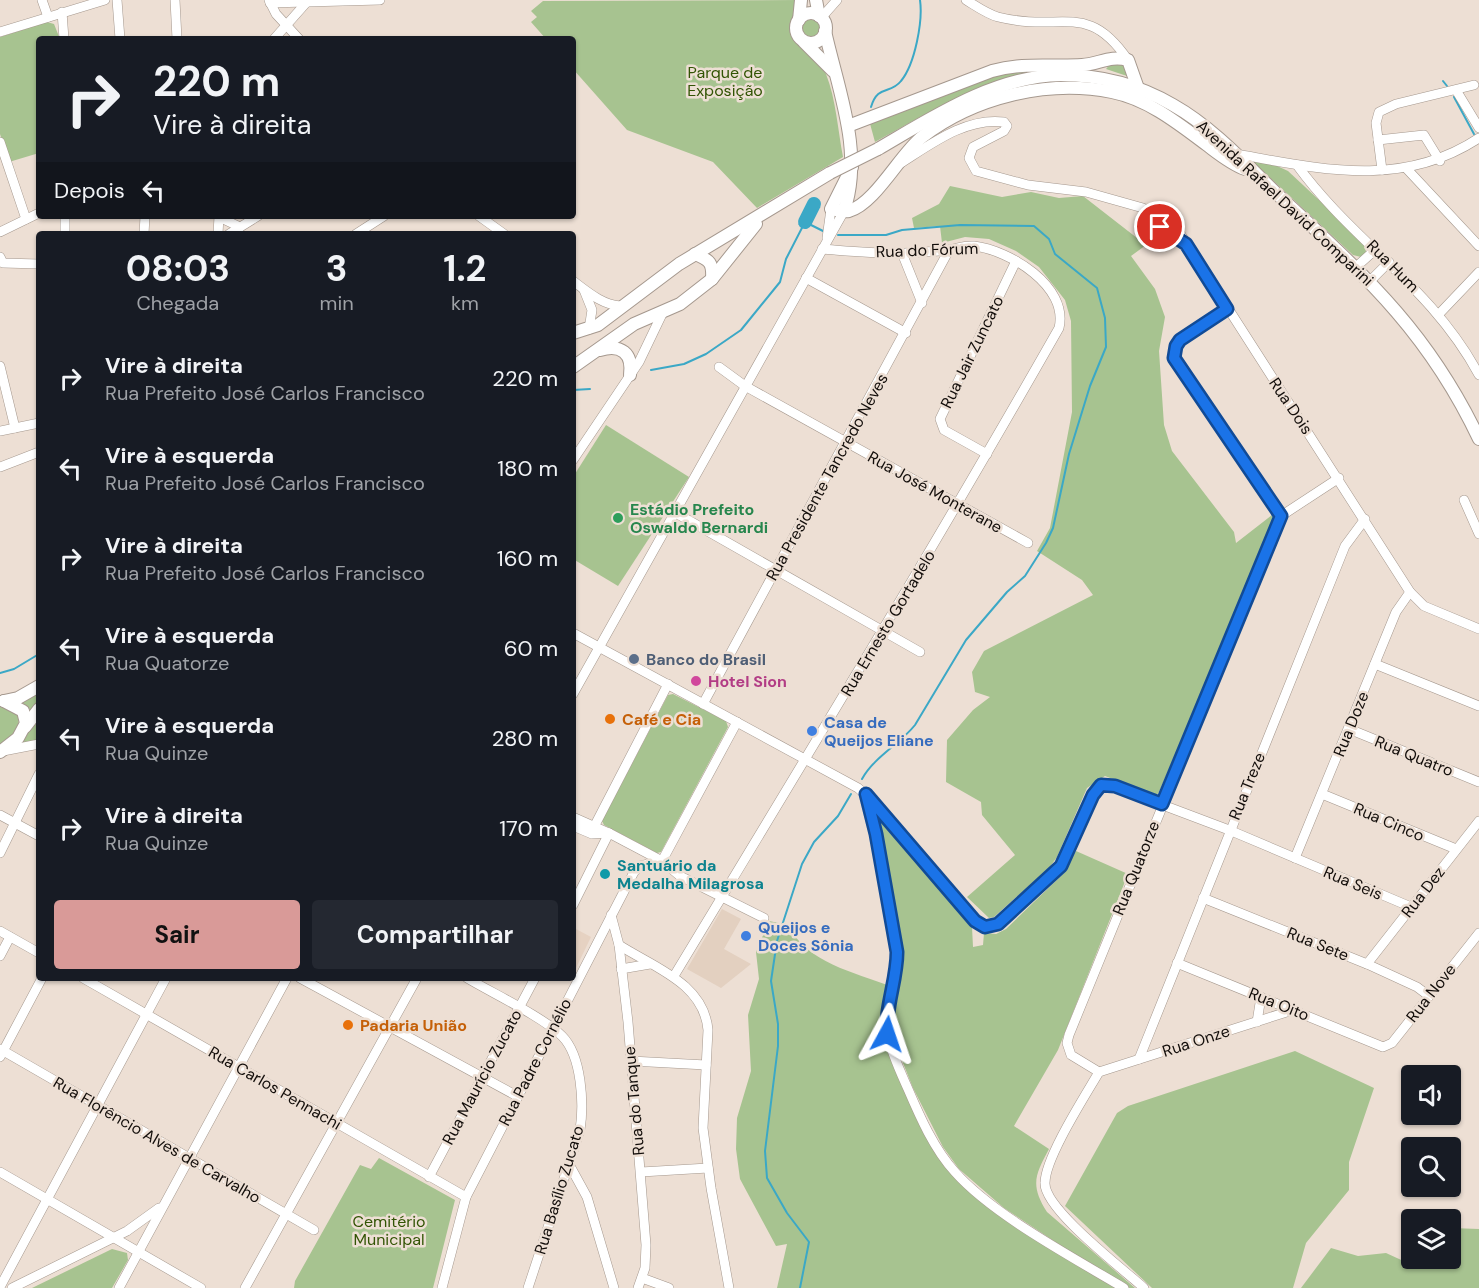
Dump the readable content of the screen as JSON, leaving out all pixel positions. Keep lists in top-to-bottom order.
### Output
{
  "streets": {
    "main road": ["Avenida Rafael David Comparini"],
    "street": [
      "Rua do Fórum",
      "Rua Hum",
      "Rua Jair Zuncato",
      "Rua Dois",
      "Rua Presidente Tancredo Neves",
      "Rua José Monterane",
      "Rua Ernesto Gortadelo",
      "Rua Doze",
      "Rua Quatro",
      "Rua Treze",
      "Rua Cinco",
      "Rua Quatorze",
      "Rua Seis",
      "Rua Dez",
      "Rua Sete",
      "Rua Nove",
      "Rua Oito",
      "Rua Onze",
      "Rua Padre Cornélio",
      "Rua Maurício Zucato",
      "Rua Carlos Pennachi",
      "Rua do Tanque",
      "Rua Florêncio Alves de Carvalho",
      "Rua Basílio Zucato"
    ]
  },
  "crossings": [
    ["Rua do Fórum", "Rua Jair Zuncato"],
    ["Rua do Fórum", "Rua Presidente Tancredo Neves"],
    ["Rua do Fórum", "Rua Ernesto Gortadelo"],
    ["Rua Jair Zuncato", "Rua Ernesto Gortadelo"],
    ["Rua Dois", "Rua Doze"],
    ["Rua Dois", "Rua Treze"],
    ["Rua Presidente Tancredo Neves", "Rua José Monterane"],
    ["Rua José Monterane", "Rua Ernesto Gortadelo"],
    ["Rua Doze", "Rua Quatro"],
    ["Rua Doze", "Rua Cinco"],
    ["Rua Doze", "Rua Seis"],
    ["Rua Treze", "Rua Seis"],
    ["Rua Treze", "Rua Sete"],
    ["Rua Treze", "Rua Oito"],
    ["Rua Treze", "Rua Onze"],
    ["Rua Cinco", "Rua Dez"],
    ["Rua Quatorze", "Rua Seis"],
    ["Rua Quatorze", "Rua Onze"],
    ["Rua Seis", "Rua Dez"],
    ["Rua Dez", "Rua Sete"],
    ["Rua Sete", "Rua Nove"],
    ["Rua Nove", "Rua Oito"],
    ["Rua Oito", "Rua Onze"],
    ["Rua Padre Cornélio", "Rua Carlos Pennachi"],
    ["Rua Padre Cornélio", "Rua do Tanque"],
    ["Rua Padre Cornélio", "Rua Basílio Zucato"],
    ["Rua Maurício Zucato", "Rua Carlos Pennachi"]
  ],
  "parks": ["Parque de Exposição", "Cemitério Municipal"],
  "places": [
    "Estádio Prefeito Oswaldo Bernardi",
    "Banco do Brasil",
    "Hotel Sion",
    "Café e Cia",
    "Casa de Queijos Eliane",
    "Santuário da Medalha Milagrosa",
    "Queijos e Doces Sônia",
    "Padaria União"
  ],
  "page": {
    "turn": ["220 m", "Vire à direita"],
    "then": "Depois",
    "eta": [
      "08:03",
      "Chegada",
      "3",
      "min",
      "1.2",
      "km"
    ],
    "list": [
      {
        "name": "Vire à direita",
        "note": "Rua Prefeito José Carlos Francisco",
        "value": "220 m"
      },
      {
        "name": "Vire à esquerda",
        "note": "Rua Prefeito José Carlos Francisco",
        "value": "180 m"
      },
      {
        "name": "Vire à direita",
        "note": "Rua Prefeito José Carlos Francisco",
        "value": "160 m"
      },
      {
        "name": "Vire à esquerda",
        "note": "Rua Quatorze",
        "value": "60 m"
      },
      {
        "name": "Vire à esquerda",
        "note": "Rua Quinze",
        "value": "280 m"
      },
      {
        "name": "Vire à direita",
        "note": "Rua Quinze",
        "value": "170 m"
      }
    ],
    "buttons": ["Sair", "Compartilhar"]
  }
}
